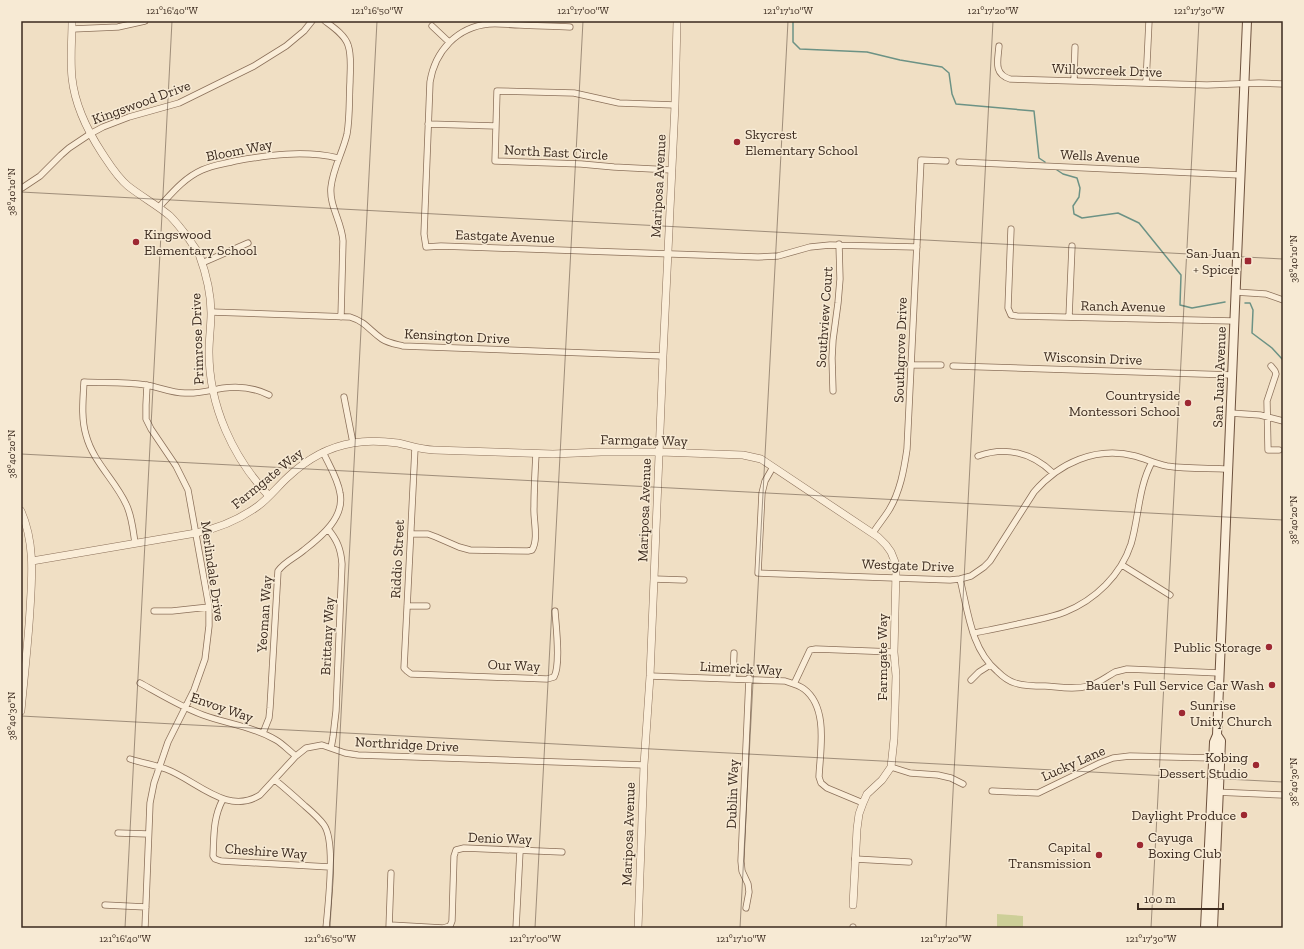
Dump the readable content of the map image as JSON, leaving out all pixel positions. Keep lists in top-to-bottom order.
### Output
{
  "streets": {
    "main road": ["San Juan Avenue"],
    "street": [
      "Willowcreek Drive",
      "Kingswood Drive",
      "Bloom Way",
      "North East Circle",
      "Wells Avenue",
      "Mariposa Avenue",
      "Eastgate Avenue",
      "Ranch Avenue",
      "Southview Court",
      "Kensington Drive",
      "Primrose Drive",
      "Southgrove Drive",
      "Wisconsin Drive",
      "Farmgate Way",
      "Riddio Street",
      "Westgate Drive",
      "Merlindale Drive",
      "Yeoman Way",
      "Brittany Way",
      "Our Way",
      "Limerick Way",
      "Envoy Way",
      "Northridge Drive",
      "Lucky Lane",
      "Dublin Way",
      "Denio Way",
      "Cheshire Way"
    ]
  },
  "crossings": [
    ["Willowcreek Drive", "San Juan Avenue"],
    ["Kingswood Drive", "Primrose Drive"],
    ["Bloom Way", "Primrose Drive"],
    ["North East Circle", "Mariposa Avenue"],
    ["Wells Avenue", "San Juan Avenue"],
    ["Mariposa Avenue", "Eastgate Avenue"],
    ["Mariposa Avenue", "Kensington Drive"],
    ["Mariposa Avenue", "Farmgate Way"],
    ["Mariposa Avenue", "Limerick Way"],
    ["Mariposa Avenue", "Northridge Drive"],
    ["Eastgate Avenue", "Southview Court"],
    ["Eastgate Avenue", "Southgrove Drive"],
    ["Ranch Avenue", "San Juan Avenue"],
    ["Kensington Drive", "Primrose Drive"],
    ["Primrose Drive", "Farmgate Way"],
    ["Southgrove Drive", "Farmgate Way"],
    ["Wisconsin Drive", "San Juan Avenue"],
    ["San Juan Avenue", "Westgate Drive"],
    ["San Juan Avenue", "Lucky Lane"],
    ["Farmgate Way", "Riddio Street"],
    ["Farmgate Way", "Westgate Drive"],
    ["Farmgate Way", "Merlindale Drive"],
    ["Farmgate Way", "Yeoman Way"],
    ["Farmgate Way", "Limerick Way"],
    ["Riddio Street", "Our Way"],
    ["Merlindale Drive", "Envoy Way"],
    ["Merlindale Drive", "Northridge Drive"],
    ["Yeoman Way", "Brittany Way"],
    ["Yeoman Way", "Envoy Way"],
    ["Brittany Way", "Northridge Drive"],
    ["Limerick Way", "Dublin Way"],
    ["Envoy Way", "Northridge Drive"],
    ["Northridge Drive", "Cheshire Way"]
  ],
  "places": {
    "other": [
      "Skycrest Elementary School",
      "Kingswood Elementary School",
      "Countryside Montessori School",
      "Public Storage",
      "Bauer's Full Service Car Wash",
      "Sunrise Unity Church",
      "Kobing Dessert Studio",
      "Daylight Produce",
      "Cayuga Boxing Club",
      "Capital Transmission"
    ],
    "transit": ["San Juan + Spicer"]
  },
  "scale_bar": "100 m",
  "coordinates": [
    "121°16'40\"W",
    "121°16'50\"W",
    "121°17'00\"W",
    "121°17'10\"W",
    "121°17'20\"W",
    "121°17'30\"W",
    "38°40'10\"N",
    "38°40'20\"N",
    "38°40'30\"N"
  ]
}
